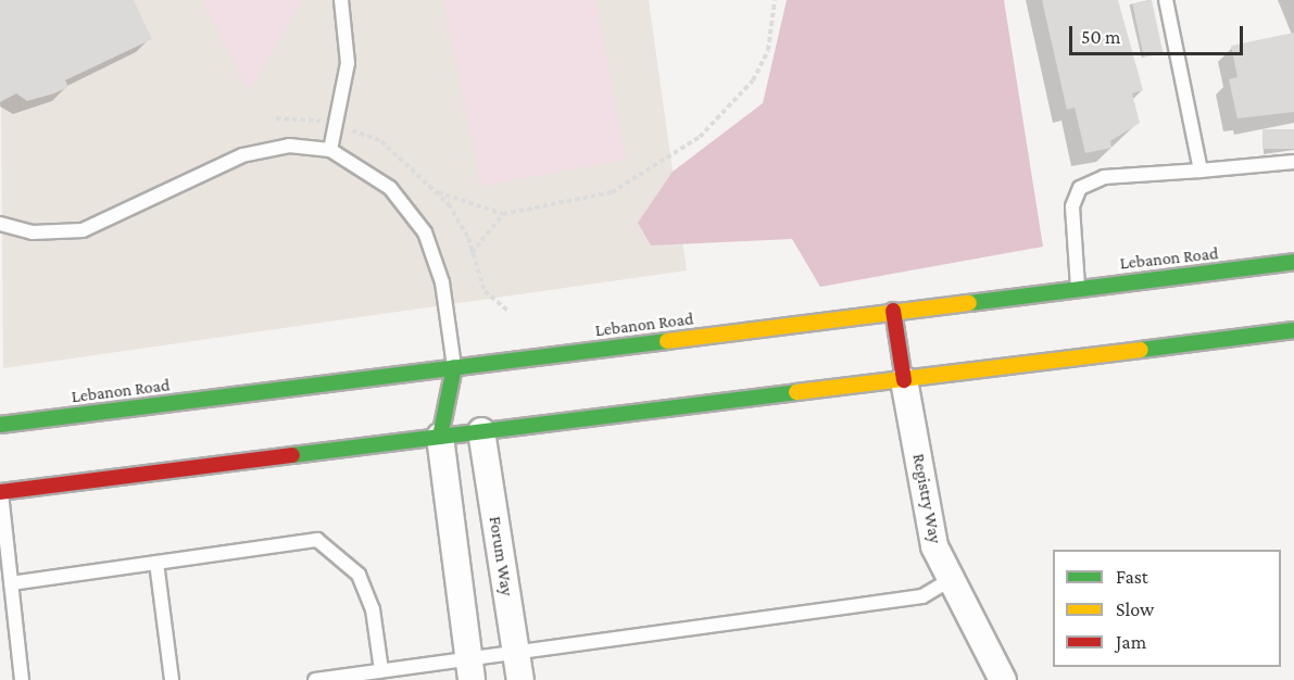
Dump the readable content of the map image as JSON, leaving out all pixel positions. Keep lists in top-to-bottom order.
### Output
{
  "streets": {
    "main road": ["Lebanon Road"],
    "street": ["Registry Way", "Forum Way"]
  },
  "legend": ["Fast", "Slow", "Jam"],
  "scale_bar": "50 m"
}
